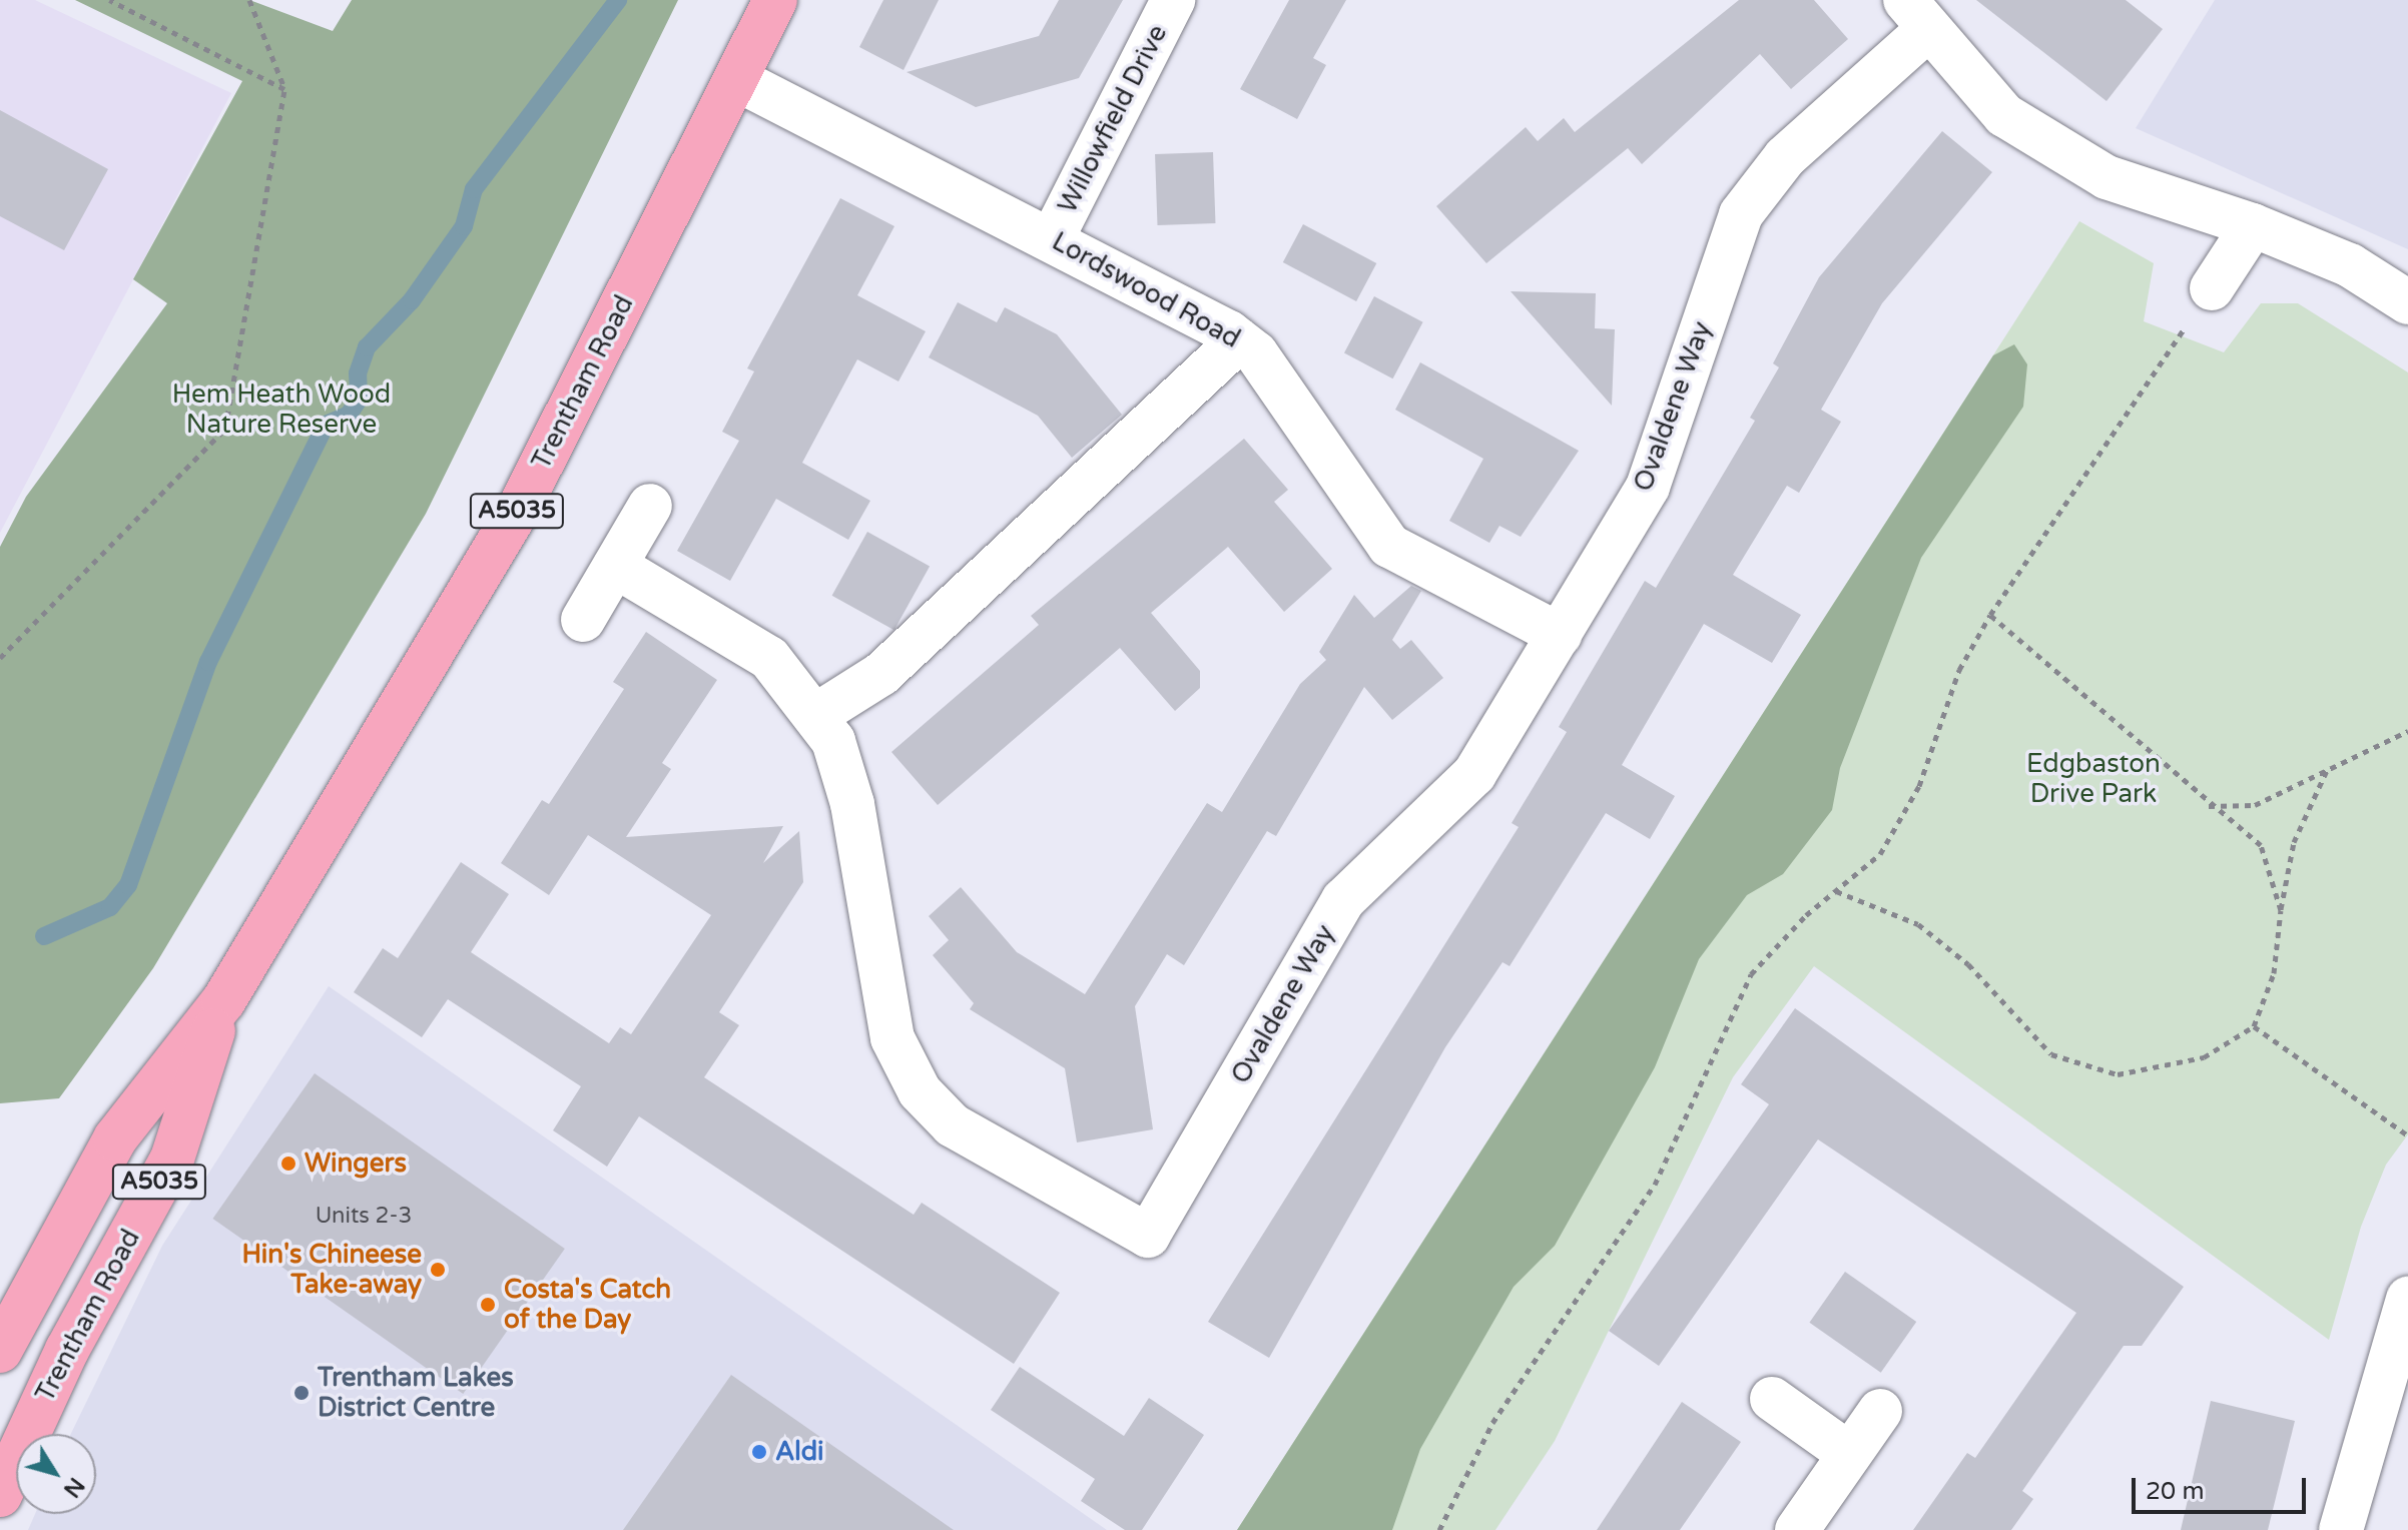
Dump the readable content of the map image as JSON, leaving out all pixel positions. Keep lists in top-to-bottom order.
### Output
{
  "streets": {
    "main road": ["Trentham Road", "A5035"],
    "street": ["Willowfield Drive", "Lordswood Road", "Ovaldene Way"]
  },
  "crossings": [
    ["Willowfield Drive", "Lordswood Road"],
    ["Lordswood Road", "Trentham Road"],
    ["Lordswood Road", "Ovaldene Way"]
  ],
  "parks": ["Hem Heath Wood Nature Reserve", "Edgbaston Drive Park"],
  "places": [
    "Wingers",
    "Hin's Chineese Take-away",
    "Costa's Catch of the Day",
    "Trentham Lakes District Centre",
    "Aldi"
  ],
  "house_numbers": ["Units 2-3"],
  "scale_bar": "20 m",
  "north": "bottom right"
}
